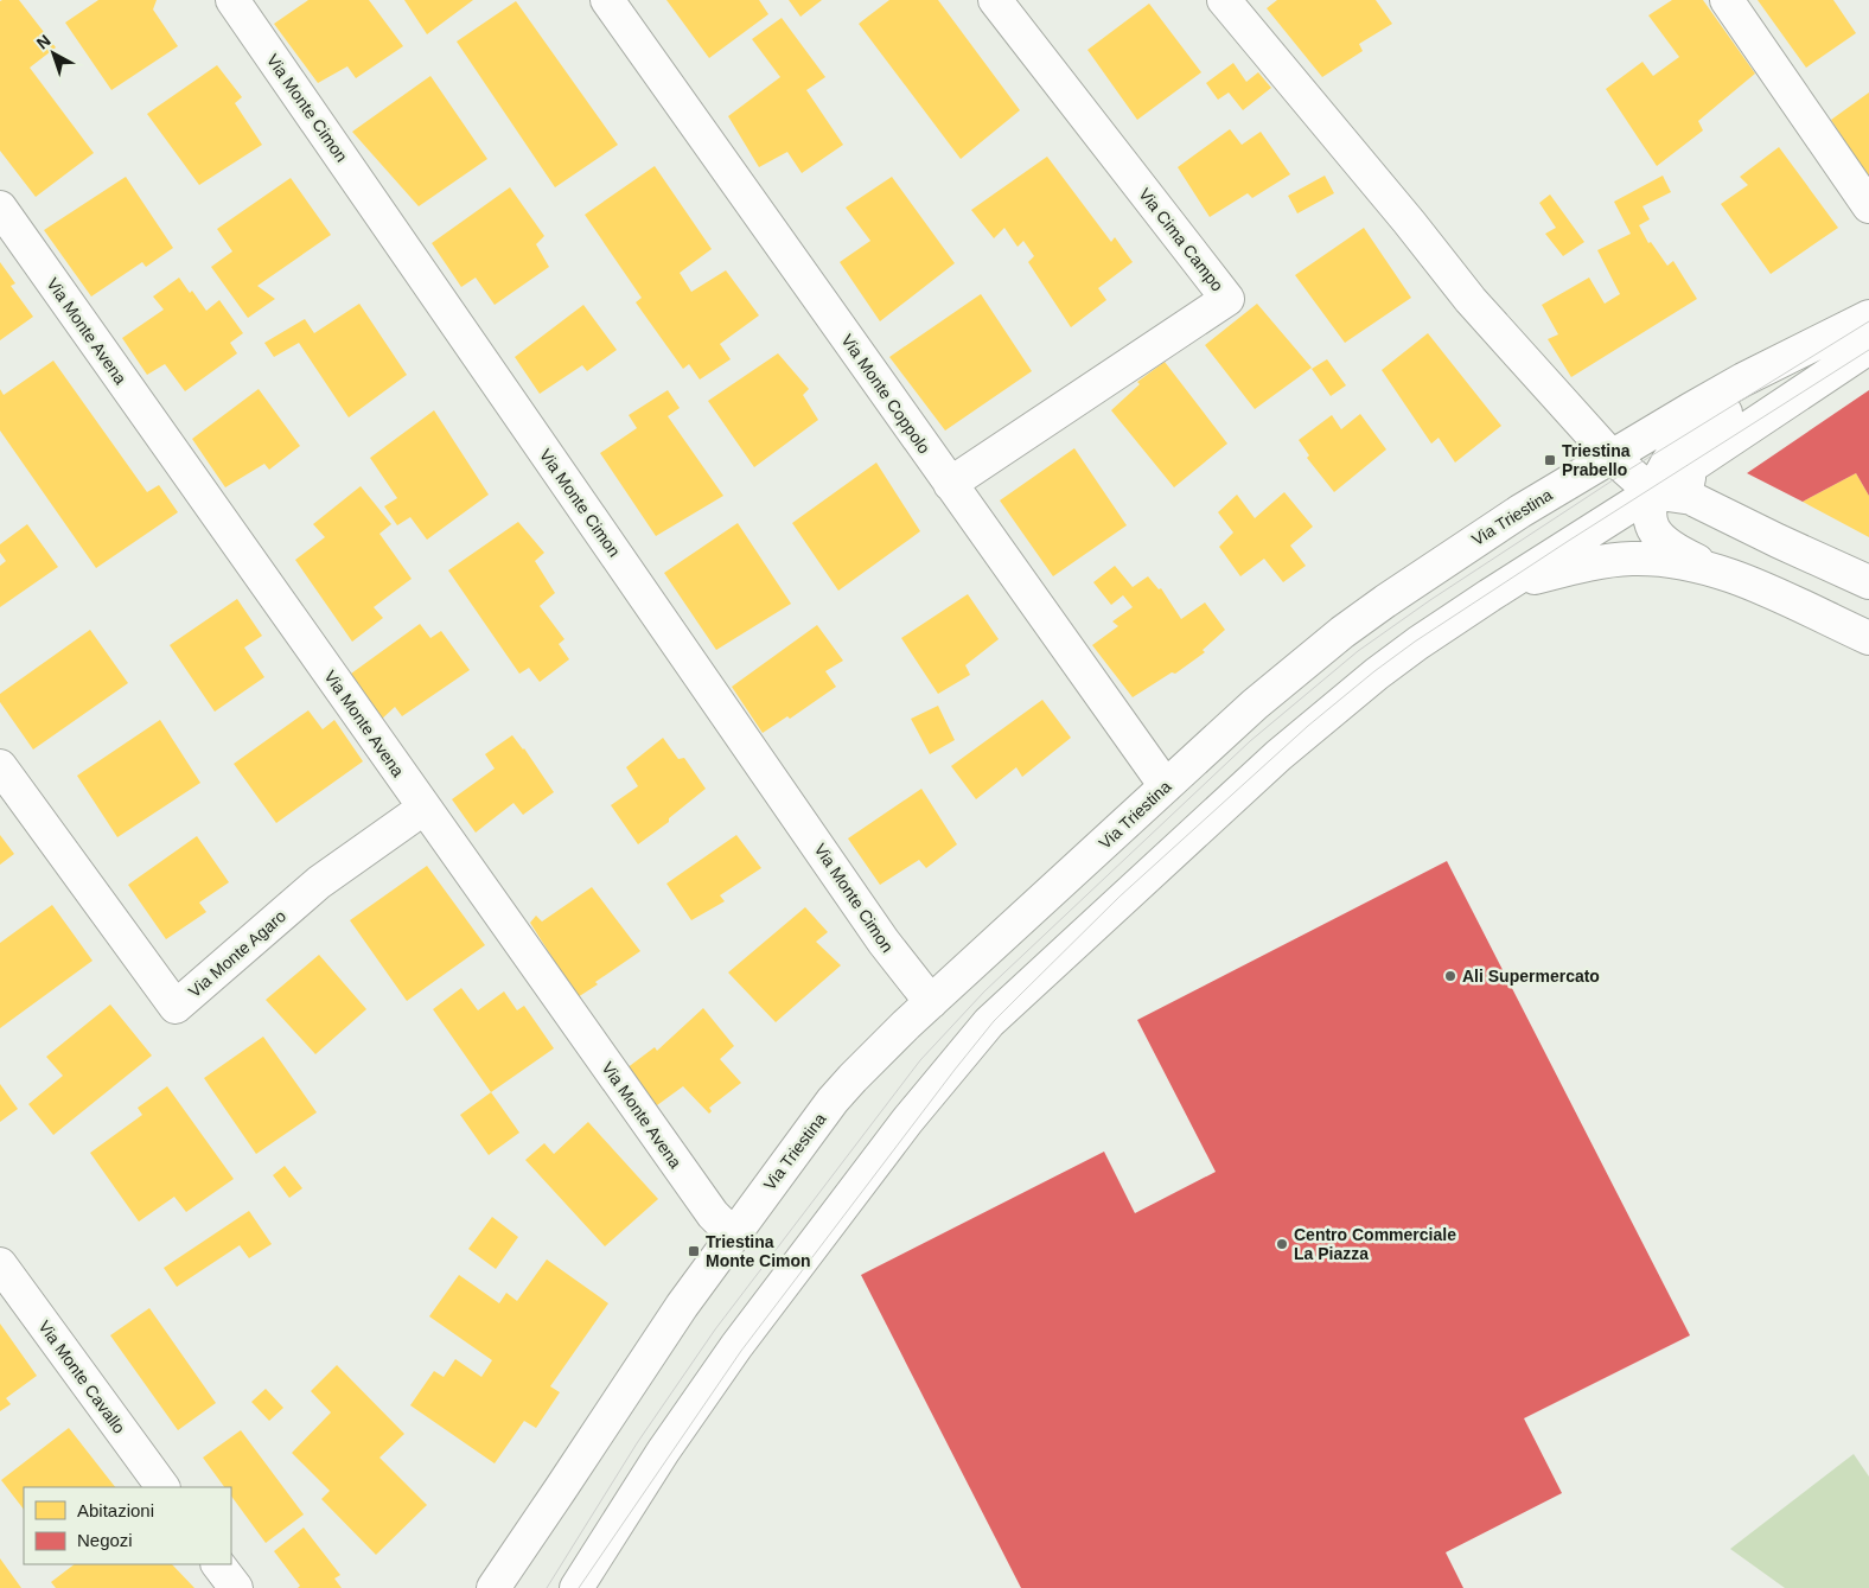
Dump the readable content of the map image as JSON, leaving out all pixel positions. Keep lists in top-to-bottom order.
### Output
{
  "streets": {
    "street": [
      "Via Monte Cimon",
      "Via Cima Campo",
      "Via Monte Avena",
      "Via Monte Coppolo",
      "Via Triestina",
      "Via Monte Agaro",
      "Via Monte Cavallo"
    ]
  },
  "crossings": [
    ["Via Monte Cimon", "Via Triestina"],
    ["Via Cima Campo", "Via Monte Coppolo"],
    ["Via Monte Avena", "Via Triestina"],
    ["Via Monte Avena", "Via Monte Agaro"],
    ["Via Monte Coppolo", "Via Triestina"]
  ],
  "places": {
    "transit": ["Triestina Prabello", "Triestina Monte Cimon"],
    "other": ["Ali Supermercato", "Centro Commerciale La Piazza"]
  },
  "legend": ["Abitazioni", "Negozi"],
  "north": "top left"
}
